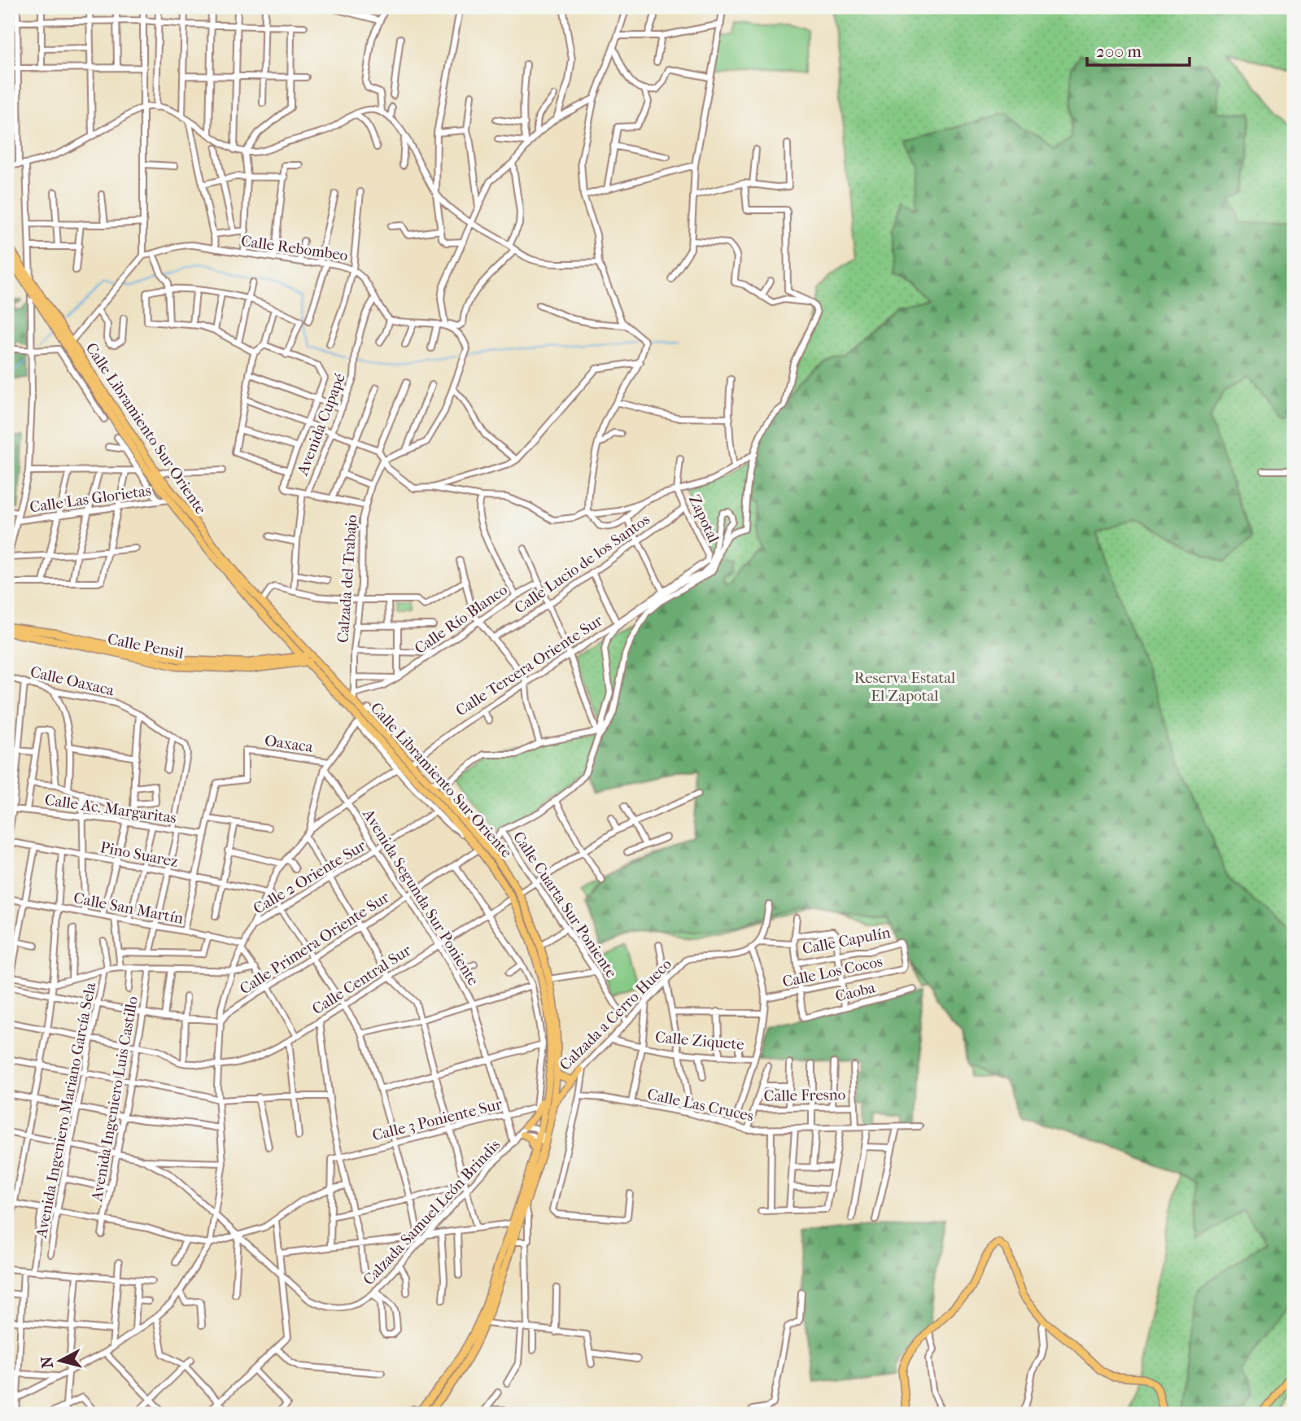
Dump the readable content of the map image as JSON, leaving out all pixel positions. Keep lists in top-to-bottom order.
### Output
{
  "streets": {
    "main road": ["Calle Libramiento Sur Oriente", "Calle Pensil"],
    "street": [
      "Calle Rebombeo",
      "Avenida Cupapé",
      "Calle Las Glorietas",
      "Zapotal",
      "Calle Lucio de los Santos",
      "Calzada del Trabajo",
      "Calle Río Blanco",
      "Calle Tercera Oriente Sur",
      "Calle Oaxaca",
      "Oaxaca",
      "Calle Ac. Margaritas",
      "Pino Suarez",
      "Calle 2 Oriente Sur",
      "Avenida Segunda Sur Poniente",
      "Calle Cuarta Sur Poniente",
      "Calle San Martín",
      "Calle Capulín",
      "Calle Primera Oriente Sur",
      "Calle Los Cocos",
      "Calle Central Sur",
      "Caoba",
      "Calzada a Cerro Hueco",
      "Calle Ziquete",
      "Calle Fresno",
      "Avenida Ingeniero Luis Castillo",
      "Calle Las Cruces",
      "Avenida Ingeniero Mariano García Sela",
      "Calle 3 Poniente Sur",
      "Calzada Samuel León Brindis"
    ]
  },
  "crossings": [
    ["Calle Rebombeo", "Avenida Cupapé"],
    ["Calle Libramiento Sur Oriente", "Calle Las Glorietas"],
    ["Calle Libramiento Sur Oriente", "Calzada del Trabajo"],
    ["Calle Libramiento Sur Oriente", "Calle Pensil"],
    ["Calle Libramiento Sur Oriente", "Calle Tercera Oriente Sur"],
    ["Calle Libramiento Sur Oriente", "Calle Primera Oriente Sur"],
    ["Calle Libramiento Sur Oriente", "Calle Central Sur"],
    ["Calle Libramiento Sur Oriente", "Calzada a Cerro Hueco"],
    ["Zapotal", "Calle Lucio de los Santos"],
    ["Zapotal", "Calle Tercera Oriente Sur"],
    ["Calzada del Trabajo", "Calle Río Blanco"],
    ["Calle Oaxaca", "Calle Ac. Margaritas"],
    ["Calle 2 Oriente Sur", "Avenida Segunda Sur Poniente"],
    ["Avenida Segunda Sur Poniente", "Calle Primera Oriente Sur"],
    ["Avenida Segunda Sur Poniente", "Calle Central Sur"],
    ["Avenida Segunda Sur Poniente", "Calle 3 Poniente Sur"],
    ["Avenida Segunda Sur Poniente", "Calzada Samuel León Brindis"],
    ["Calle Cuarta Sur Poniente", "Calzada a Cerro Hueco"],
    ["Calle Capulín", "Calle Los Cocos"],
    ["Calle Los Cocos", "Caoba"],
    ["Calzada a Cerro Hueco", "Calle Ziquete"],
    ["Avenida Ingeniero Luis Castillo", "Calzada Samuel León Brindis"],
    ["Avenida Ingeniero Mariano García Sela", "Calzada Samuel León Brindis"]
  ],
  "parks": ["Reserva Estatal El Zapotal"],
  "scale_bar": "200 m",
  "north": "left"
}
